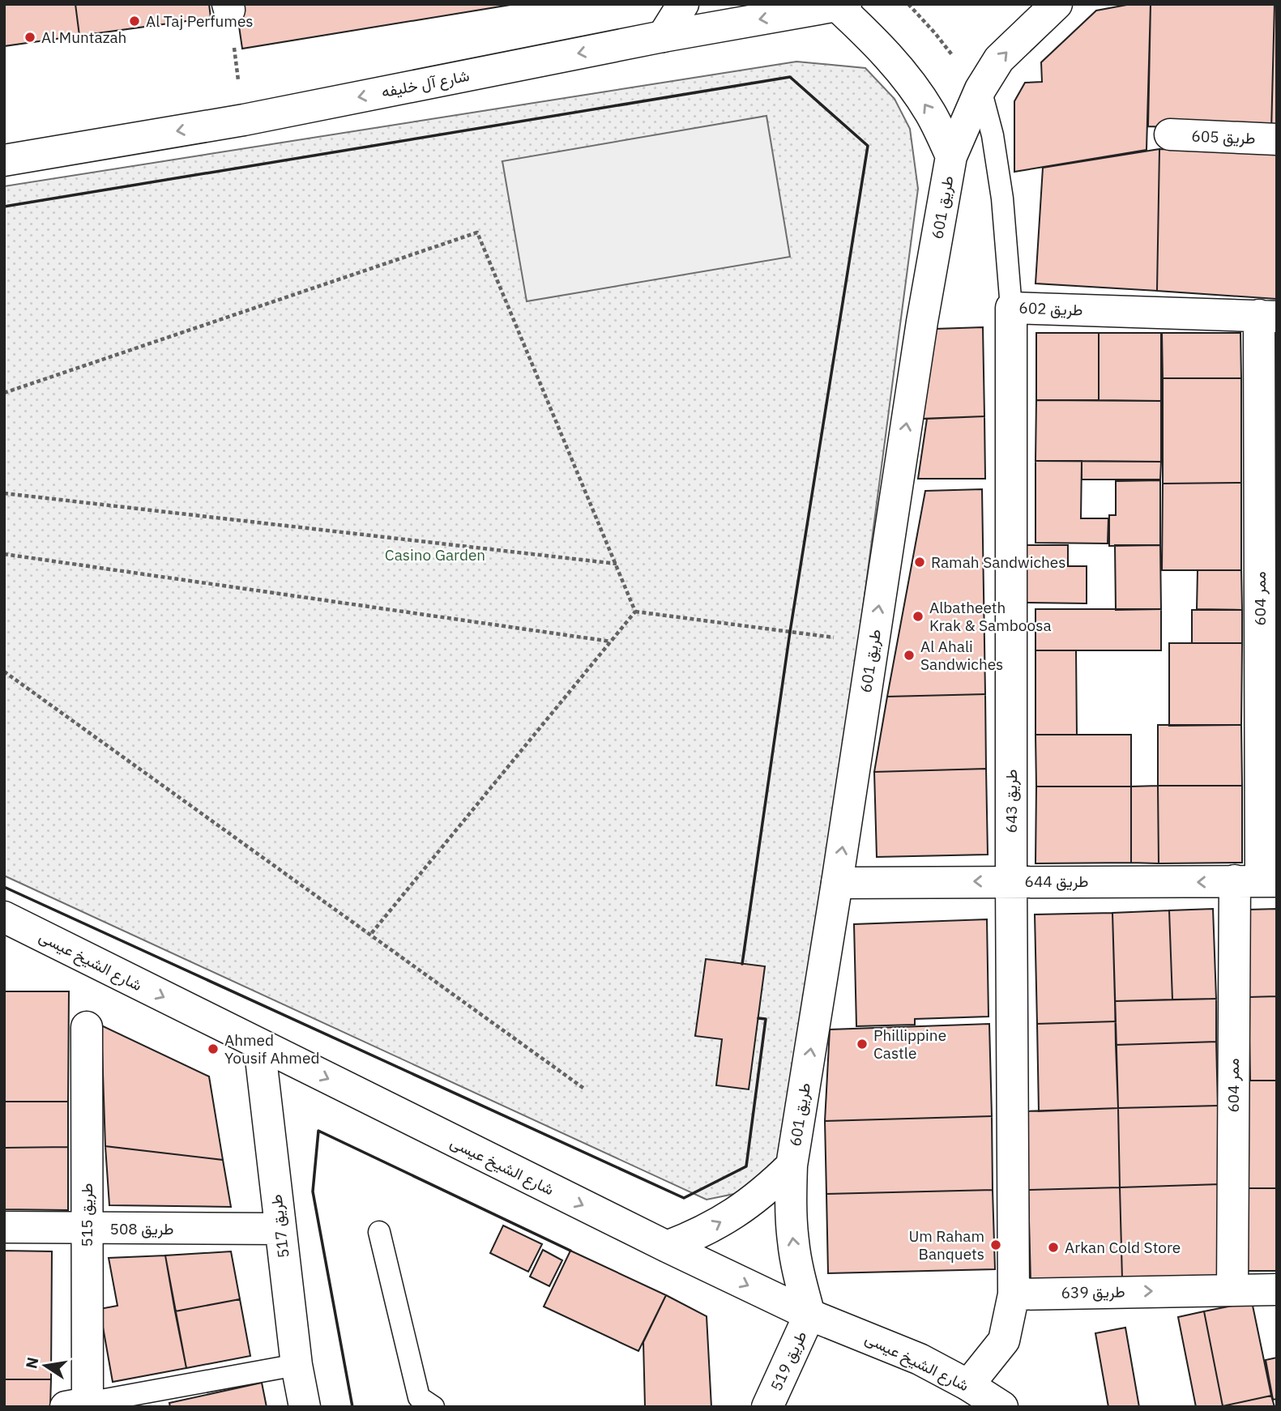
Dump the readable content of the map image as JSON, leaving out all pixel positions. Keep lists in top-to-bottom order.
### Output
{
  "streets": {
    "street": [
      "شارع آل خليفه",
      "طريق 605",
      "طريق 601",
      "طريق 602",
      "ممر 604",
      "طريق 643",
      "طريق 644",
      "شارع الشيخ عيسى",
      "طريق 515",
      "طريق 517",
      "طريق 508",
      "طريق 639",
      "طريق 519"
    ]
  },
  "crossings": [
    ["شارع آل خليفه", "طريق 601"],
    ["طريق 601", "طريق 602"],
    ["طريق 601", "طريق 644"],
    ["طريق 601", "شارع الشيخ عيسى"],
    ["طريق 601", "طريق 519"],
    ["طريق 602", "ممر 604"],
    ["طريق 602", "طريق 643"],
    ["ممر 604", "طريق 644"],
    ["ممر 604", "طريق 639"],
    ["طريق 643", "طريق 644"],
    ["طريق 643", "طريق 639"],
    ["شارع الشيخ عيسى", "طريق 517"],
    ["شارع الشيخ عيسى", "طريق 519"],
    ["طريق 515", "طريق 517"],
    ["طريق 515", "طريق 508"],
    ["طريق 517", "طريق 508"]
  ],
  "one_way": [
    "شارع آل خليفه",
    "طريق 601",
    "طريق 644",
    "شارع الشيخ عيسى",
    "طريق 639"
  ],
  "parks": ["Casino Garden"],
  "places": [
    "Al Taj Perfumes",
    "Al Muntazah",
    "Ramah Sandwiches",
    "Albatheeth Krak & Samboosa",
    "Al Ahali Sandwiches",
    "Phillippine Castle",
    "Ahmed Yousif Ahmed",
    "Um Raham Banquets",
    "Arkan Cold Store"
  ],
  "north": "left"
}
